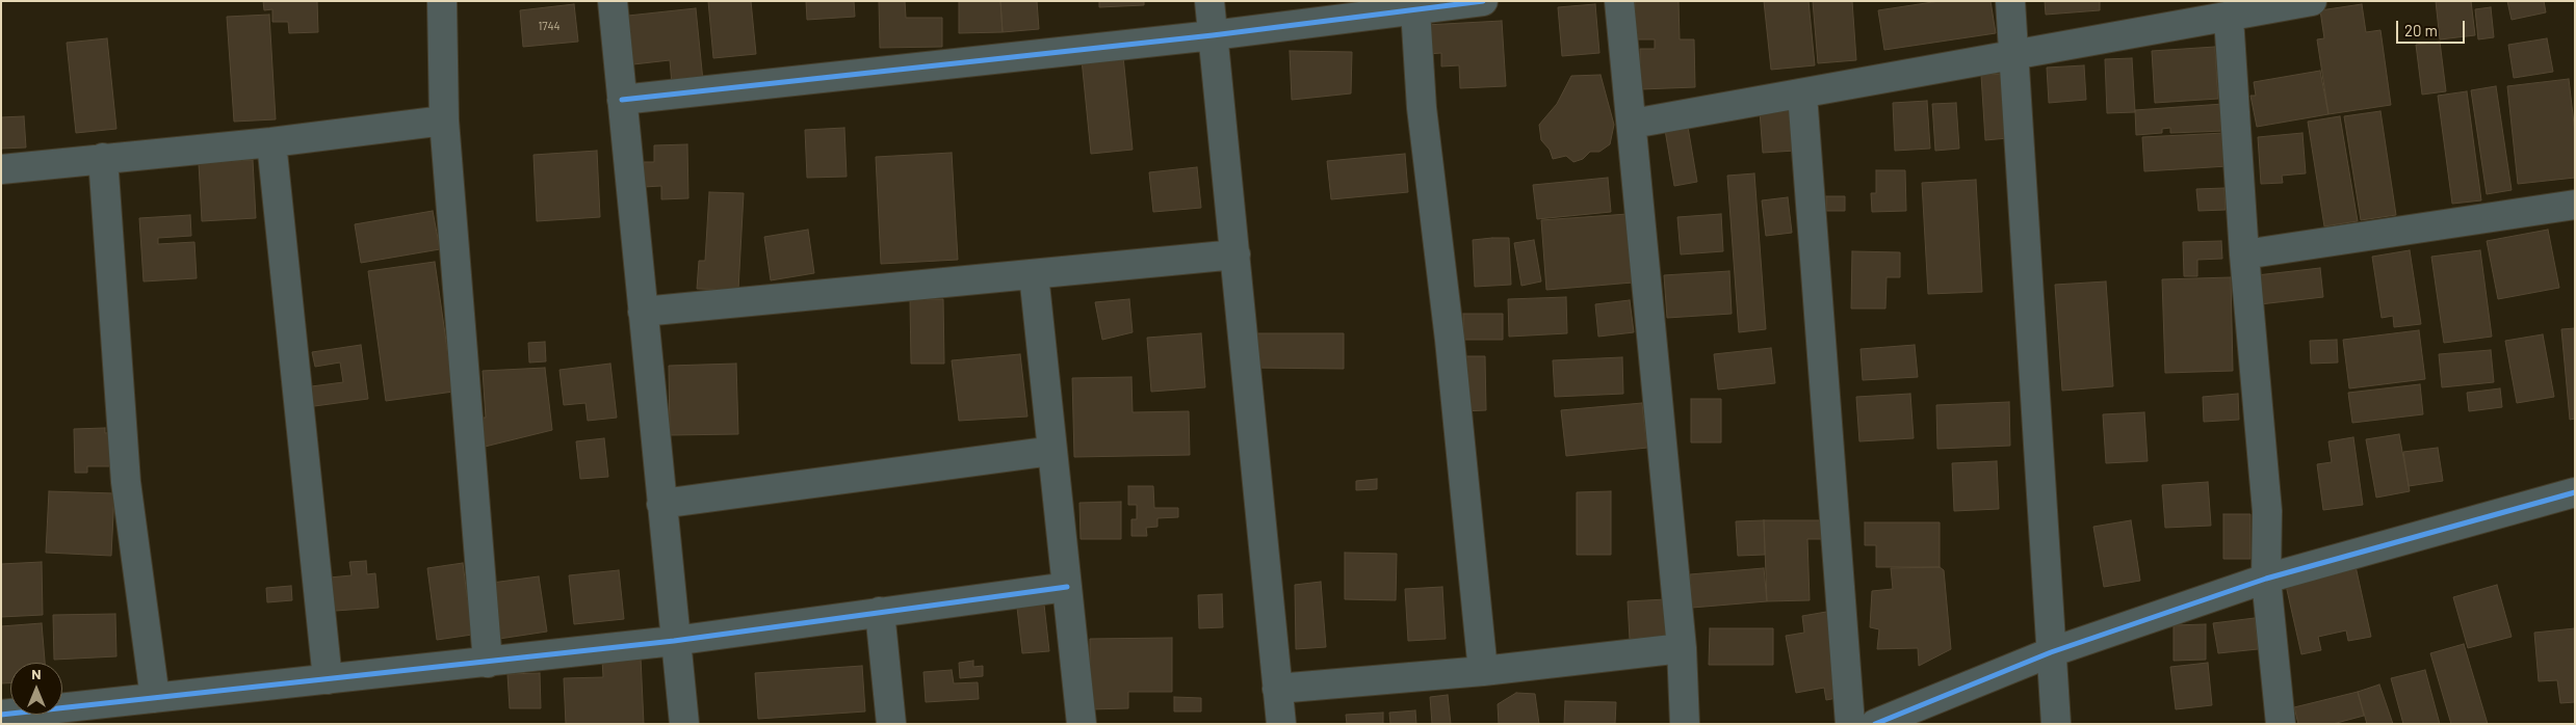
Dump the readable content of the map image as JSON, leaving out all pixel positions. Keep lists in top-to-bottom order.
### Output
{
  "house_numbers": ["1744"],
  "scale_bar": "20 m",
  "north": "top"
}
